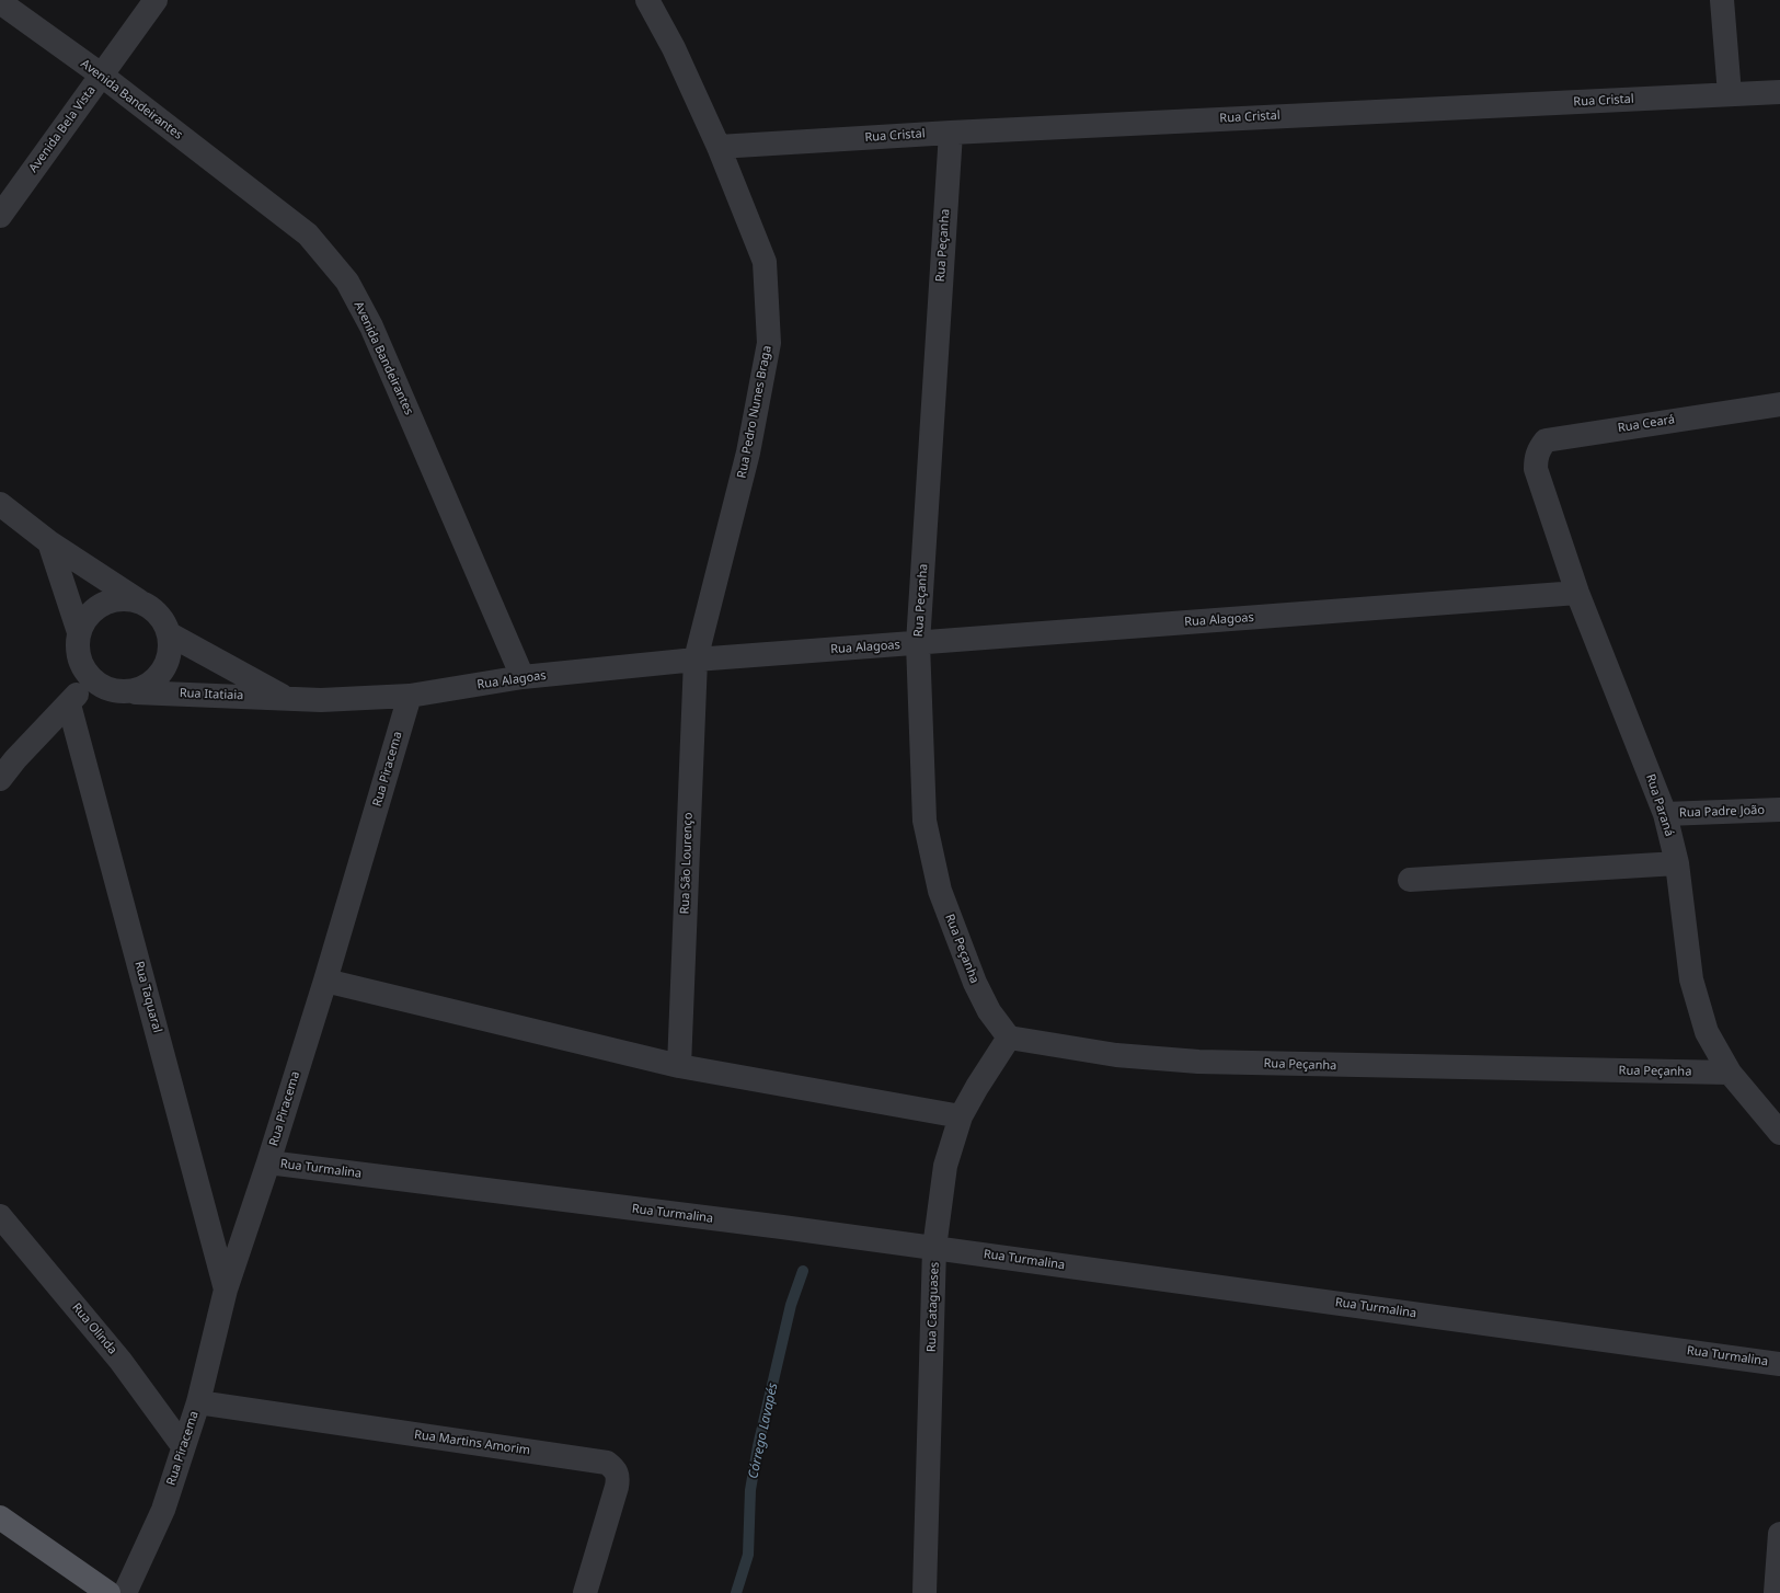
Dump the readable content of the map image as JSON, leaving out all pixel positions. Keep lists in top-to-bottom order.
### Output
{
  "streets": {
    "street": [
      "Avenida Bandeirantes",
      "Rua Cristal",
      "Avenida Bela Vista",
      "Rua Peçanha",
      "Rua Pedro Nunes Braga",
      "Rua Ceará",
      "Rua Alagoas",
      "Rua Itatiaia",
      "Rua Piracema",
      "Rua Paraná",
      "Rua Padre João",
      "Rua São Lourenço",
      "Rua Taquaral",
      "Rua Turmalina",
      "Rua Cataguases",
      "Rua Olinda",
      "Rua Martins Amorim"
    ]
  },
  "crossings": [
    ["Avenida Bandeirantes", "Avenida Bela Vista"],
    ["Avenida Bandeirantes", "Rua Alagoas"],
    ["Rua Cristal", "Rua Peçanha"],
    ["Rua Cristal", "Rua Pedro Nunes Braga"],
    ["Rua Peçanha", "Rua Alagoas"],
    ["Rua Peçanha", "Rua Paraná"],
    ["Rua Peçanha", "Rua Cataguases"],
    ["Rua Pedro Nunes Braga", "Rua Alagoas"],
    ["Rua Pedro Nunes Braga", "Rua São Lourenço"],
    ["Rua Ceará", "Rua Paraná"],
    ["Rua Alagoas", "Rua Itatiaia"],
    ["Rua Alagoas", "Rua Piracema"],
    ["Rua Alagoas", "Rua Paraná"],
    ["Rua Alagoas", "Rua São Lourenço"],
    ["Rua Piracema", "Rua Taquaral"],
    ["Rua Piracema", "Rua Turmalina"],
    ["Rua Piracema", "Rua Olinda"],
    ["Rua Piracema", "Rua Martins Amorim"],
    ["Rua Paraná", "Rua Padre João"],
    ["Rua Turmalina", "Rua Cataguases"]
  ],
  "water": ["Córrego Lavapés"]
}
